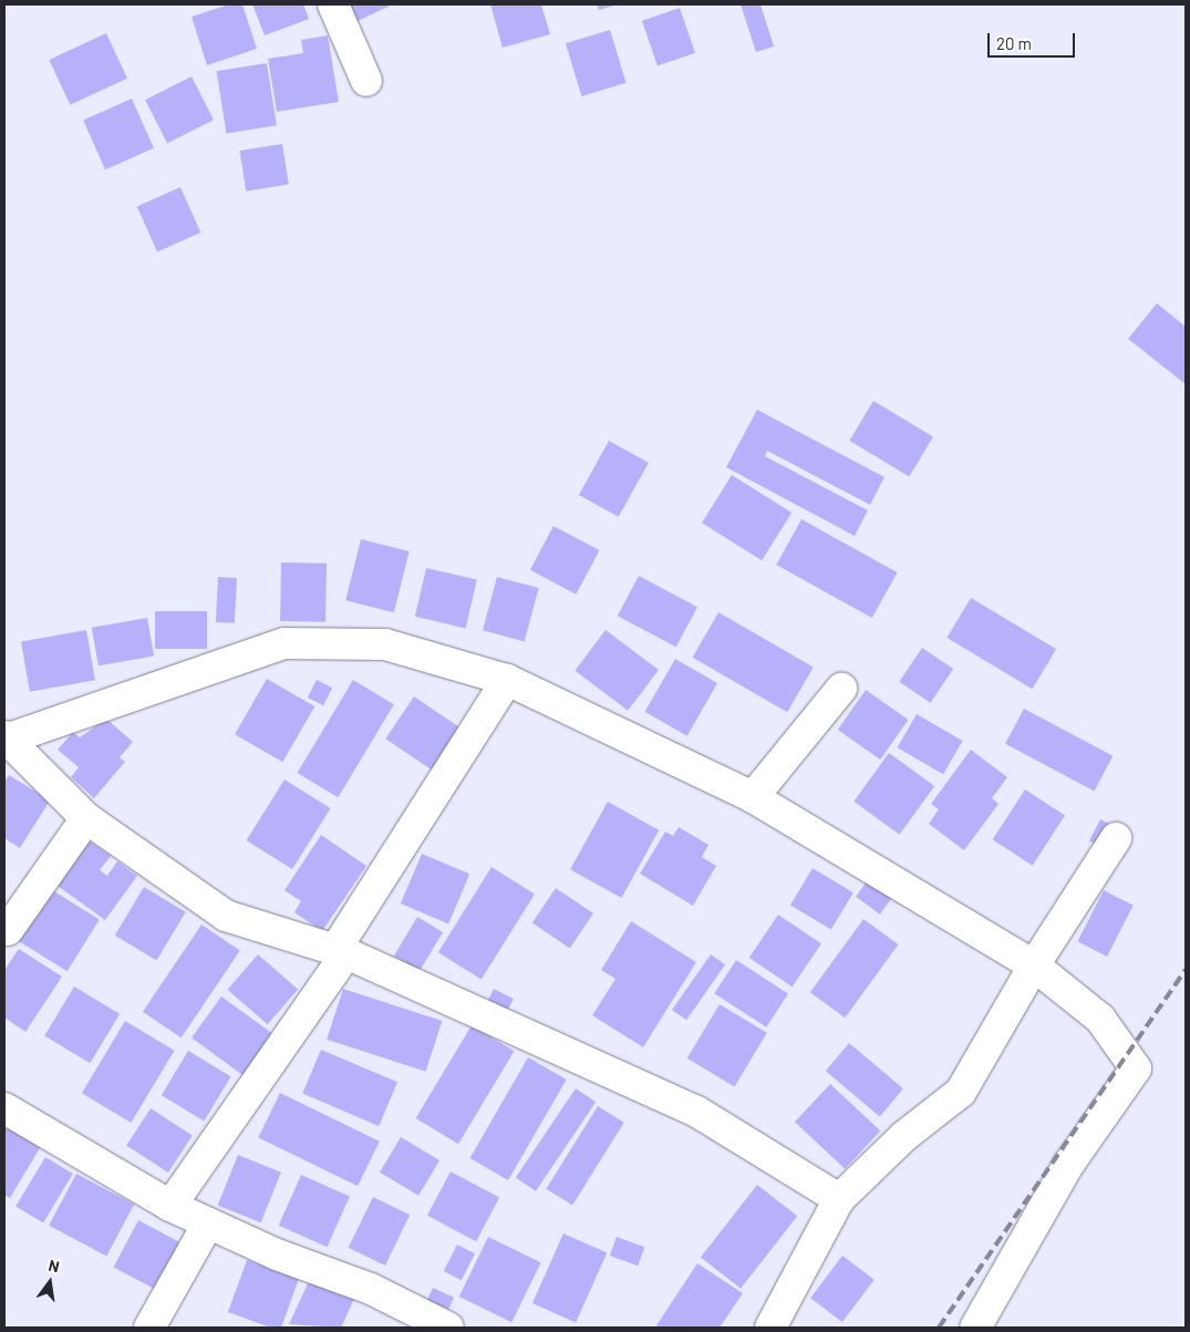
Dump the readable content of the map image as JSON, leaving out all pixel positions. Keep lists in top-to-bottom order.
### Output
{
  "scale_bar": "20 m",
  "north": "top"
}
